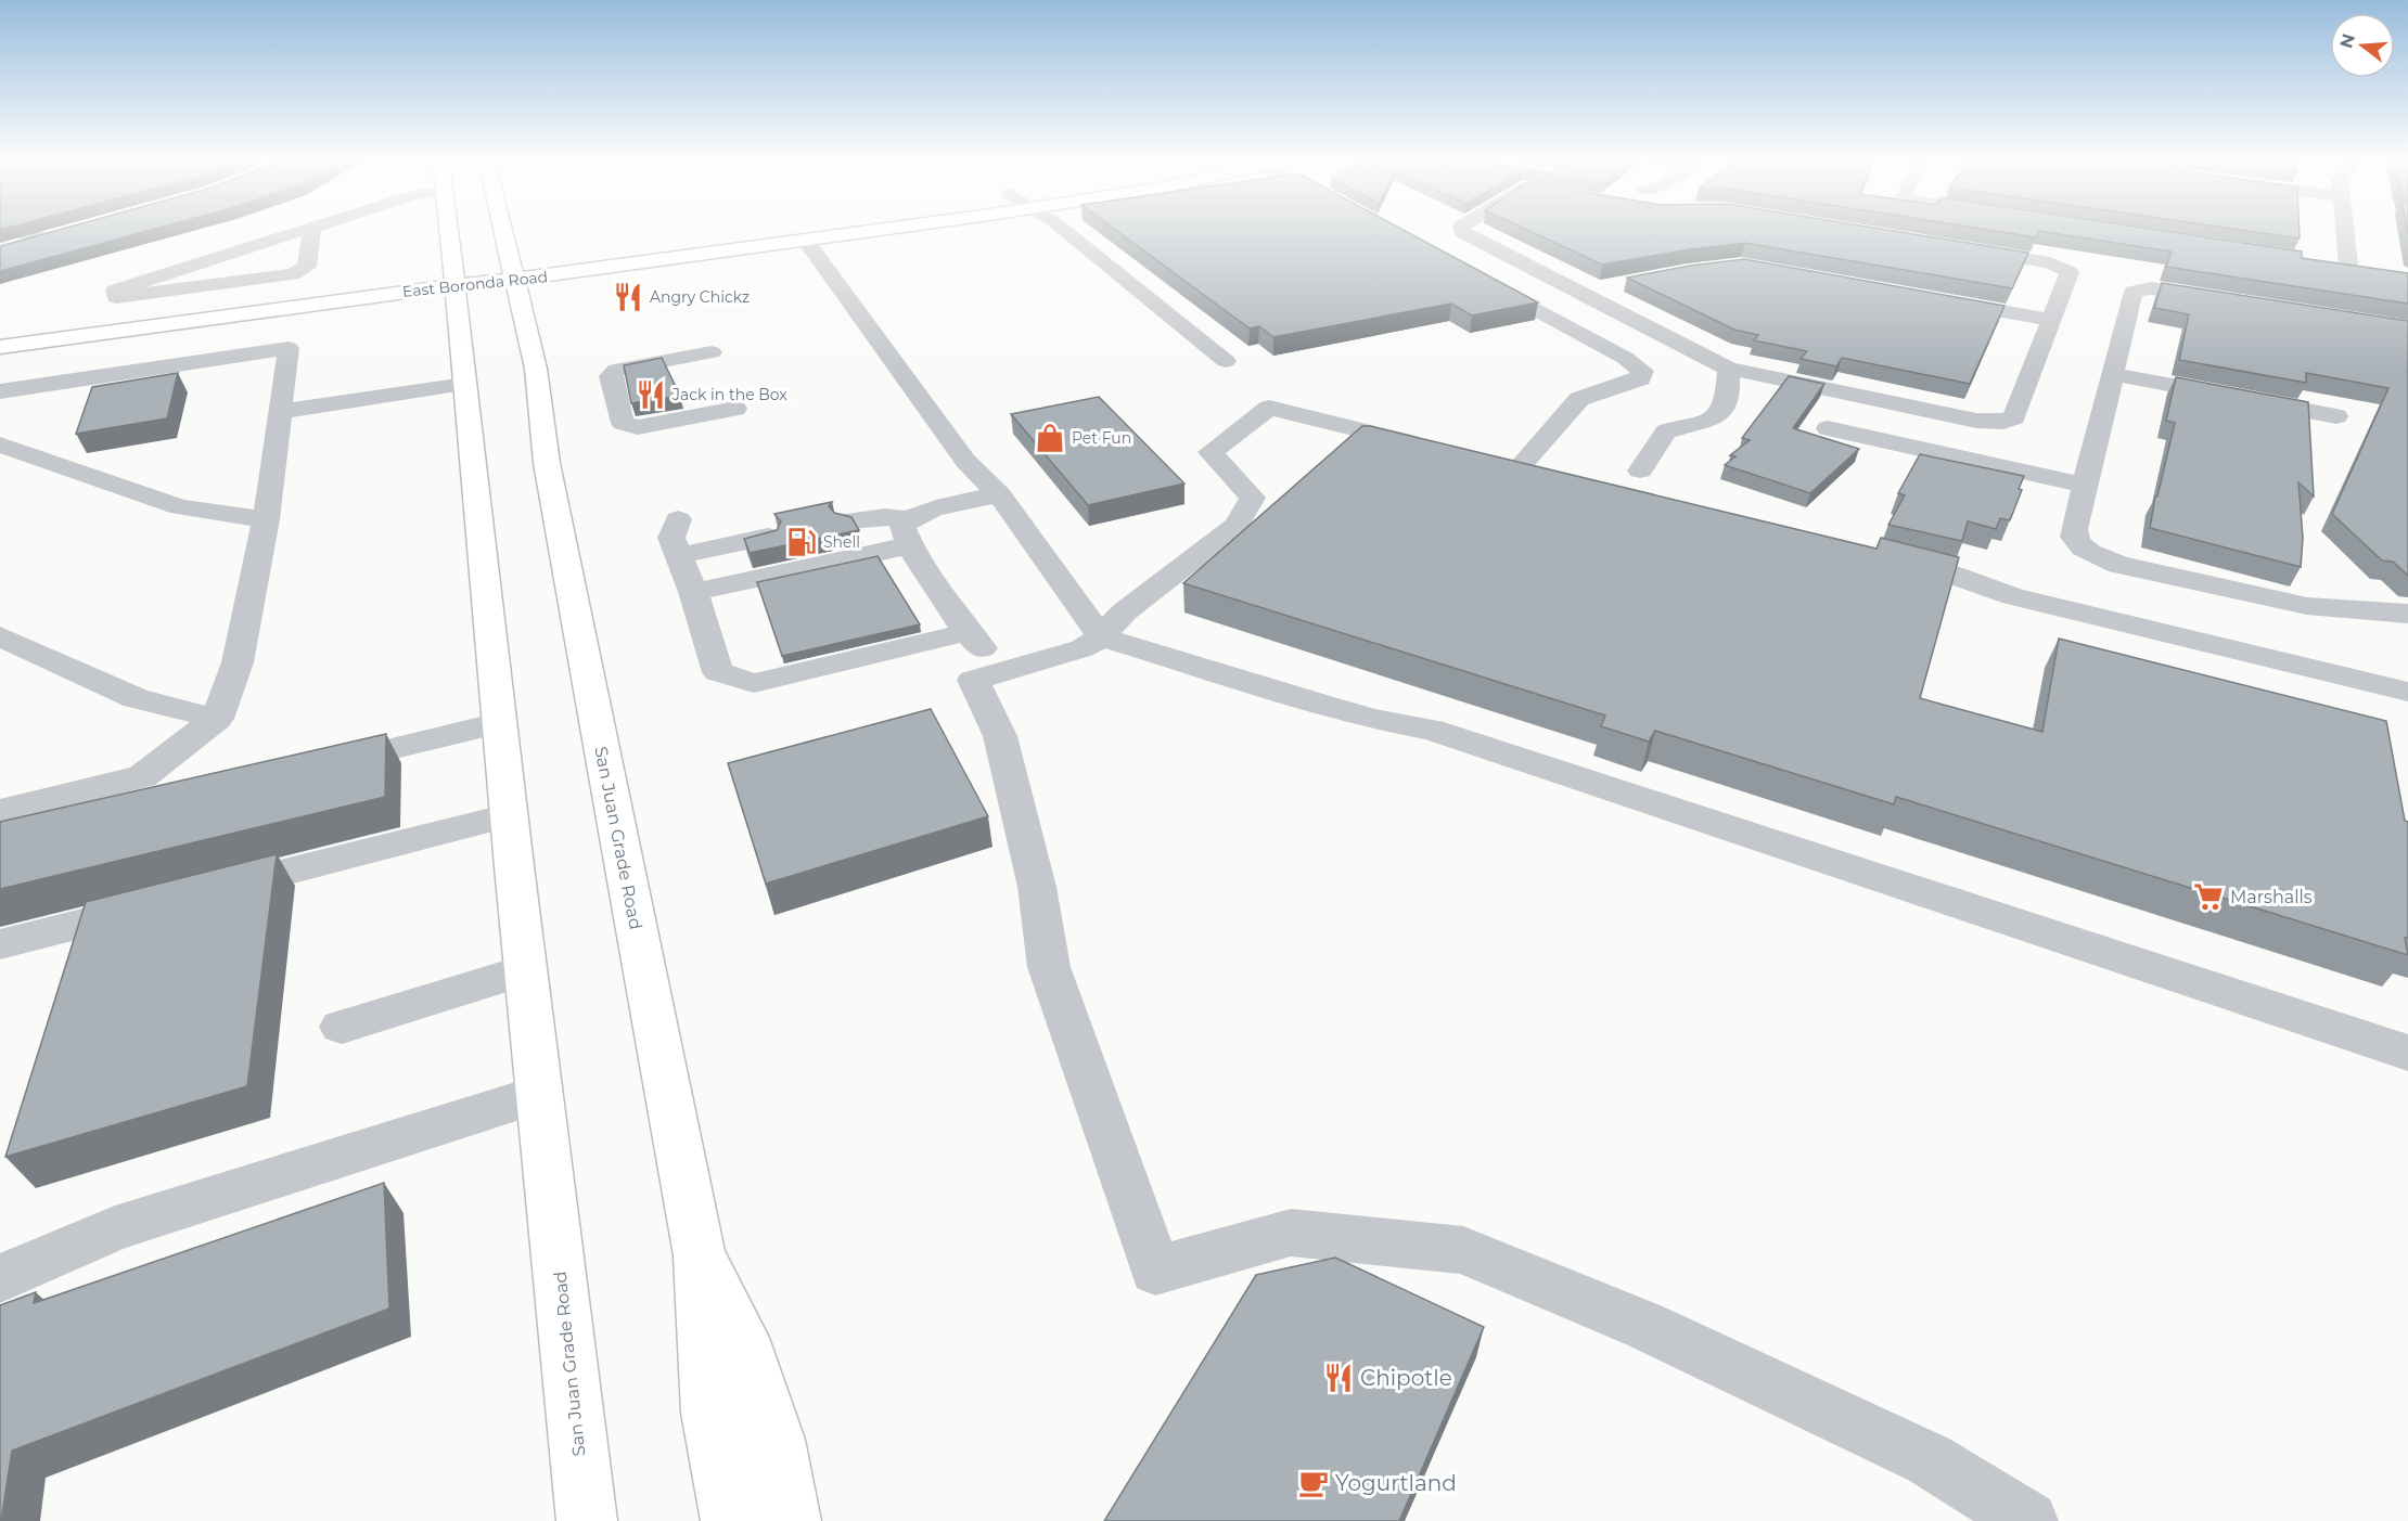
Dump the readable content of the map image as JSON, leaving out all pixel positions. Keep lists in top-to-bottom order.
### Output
{
  "streets": {
    "main road": ["East Boronda Road", "San Juan Grade Road"]
  },
  "crossings": [
    ["East Boronda Road", "San Juan Grade Road"]
  ],
  "places": {
    "restaurant": ["Angry Chickz", "Jack in the Box", "Chipotle"],
    "shop": ["Pet Fun"],
    "fuel station": ["Shell"],
    "supermarket": ["Marshalls"],
    "cafe": ["Yogurtland"]
  },
  "north": "left"
}
